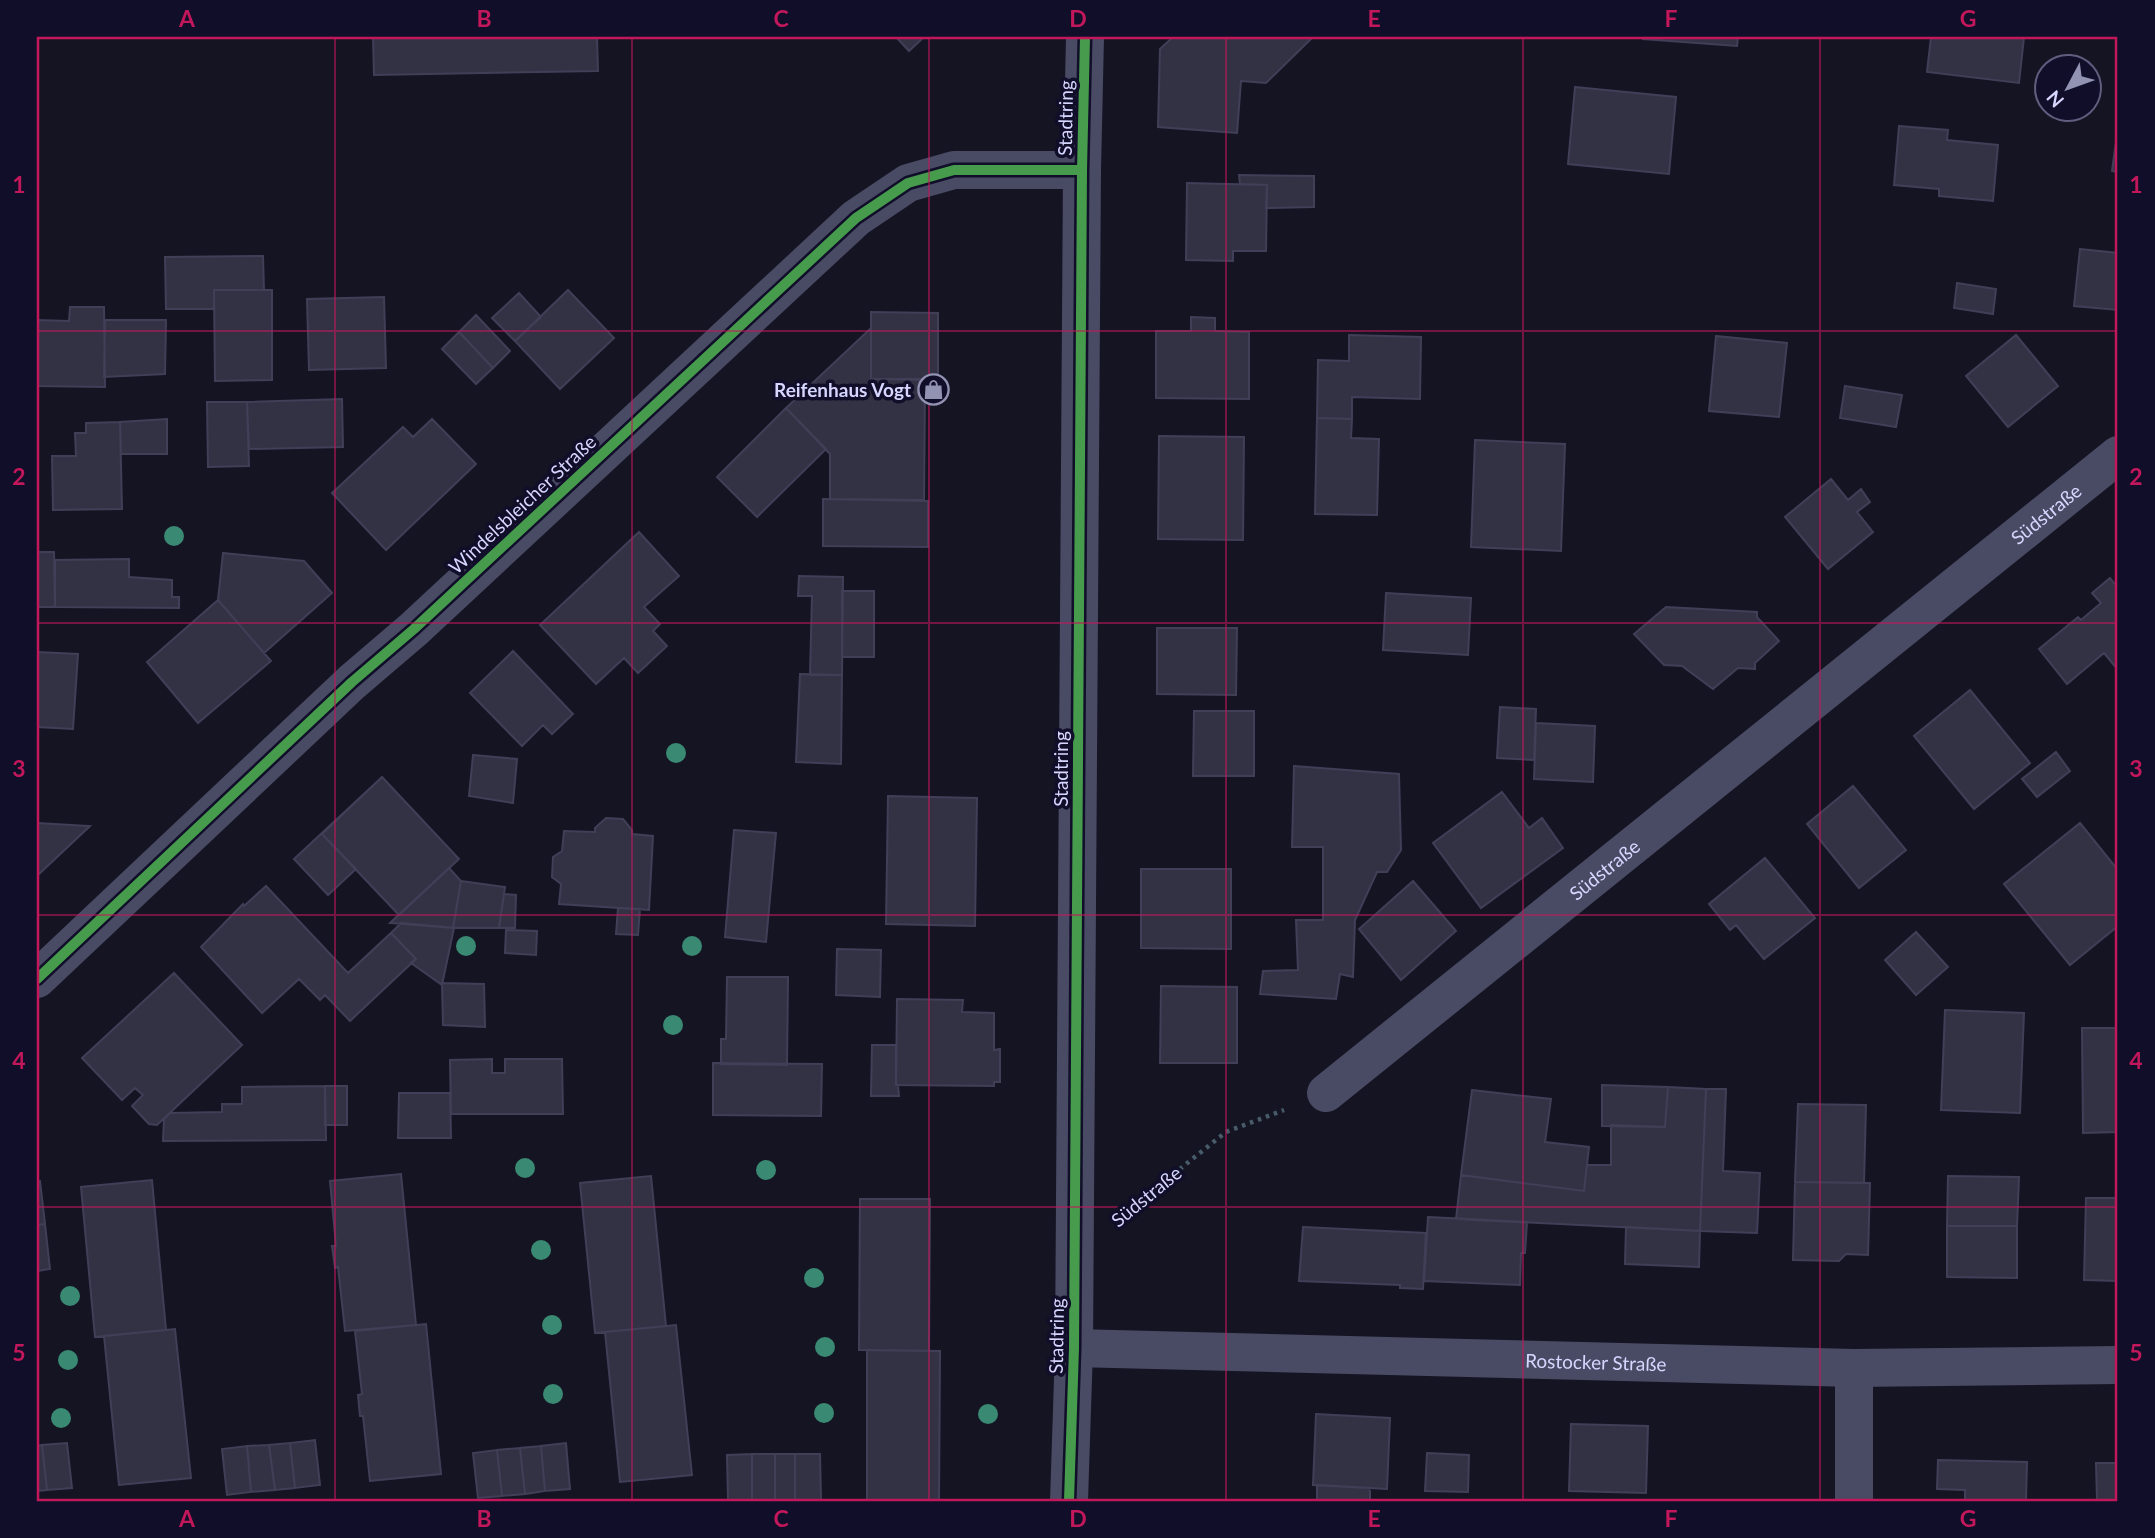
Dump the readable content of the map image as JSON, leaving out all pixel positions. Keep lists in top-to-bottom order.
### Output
{
  "streets": {
    "street": [
      "Stadtring",
      "Windelsbleicher Straße",
      "Südstraße",
      "Rostocker Straße"
    ]
  },
  "crossings": [
    ["Stadtring", "Windelsbleicher Straße"],
    ["Stadtring", "Südstraße"],
    ["Stadtring", "Rostocker Straße"]
  ],
  "places": {
    "shop": ["Reifenhaus Vogt"]
  },
  "north": "bottom left",
  "grid": {
    "columns": [
      "A",
      "B",
      "C",
      "D",
      "E",
      "F",
      "G"
    ],
    "rows": [
      "1",
      "2",
      "3",
      "4",
      "5"
    ]
  }
}
